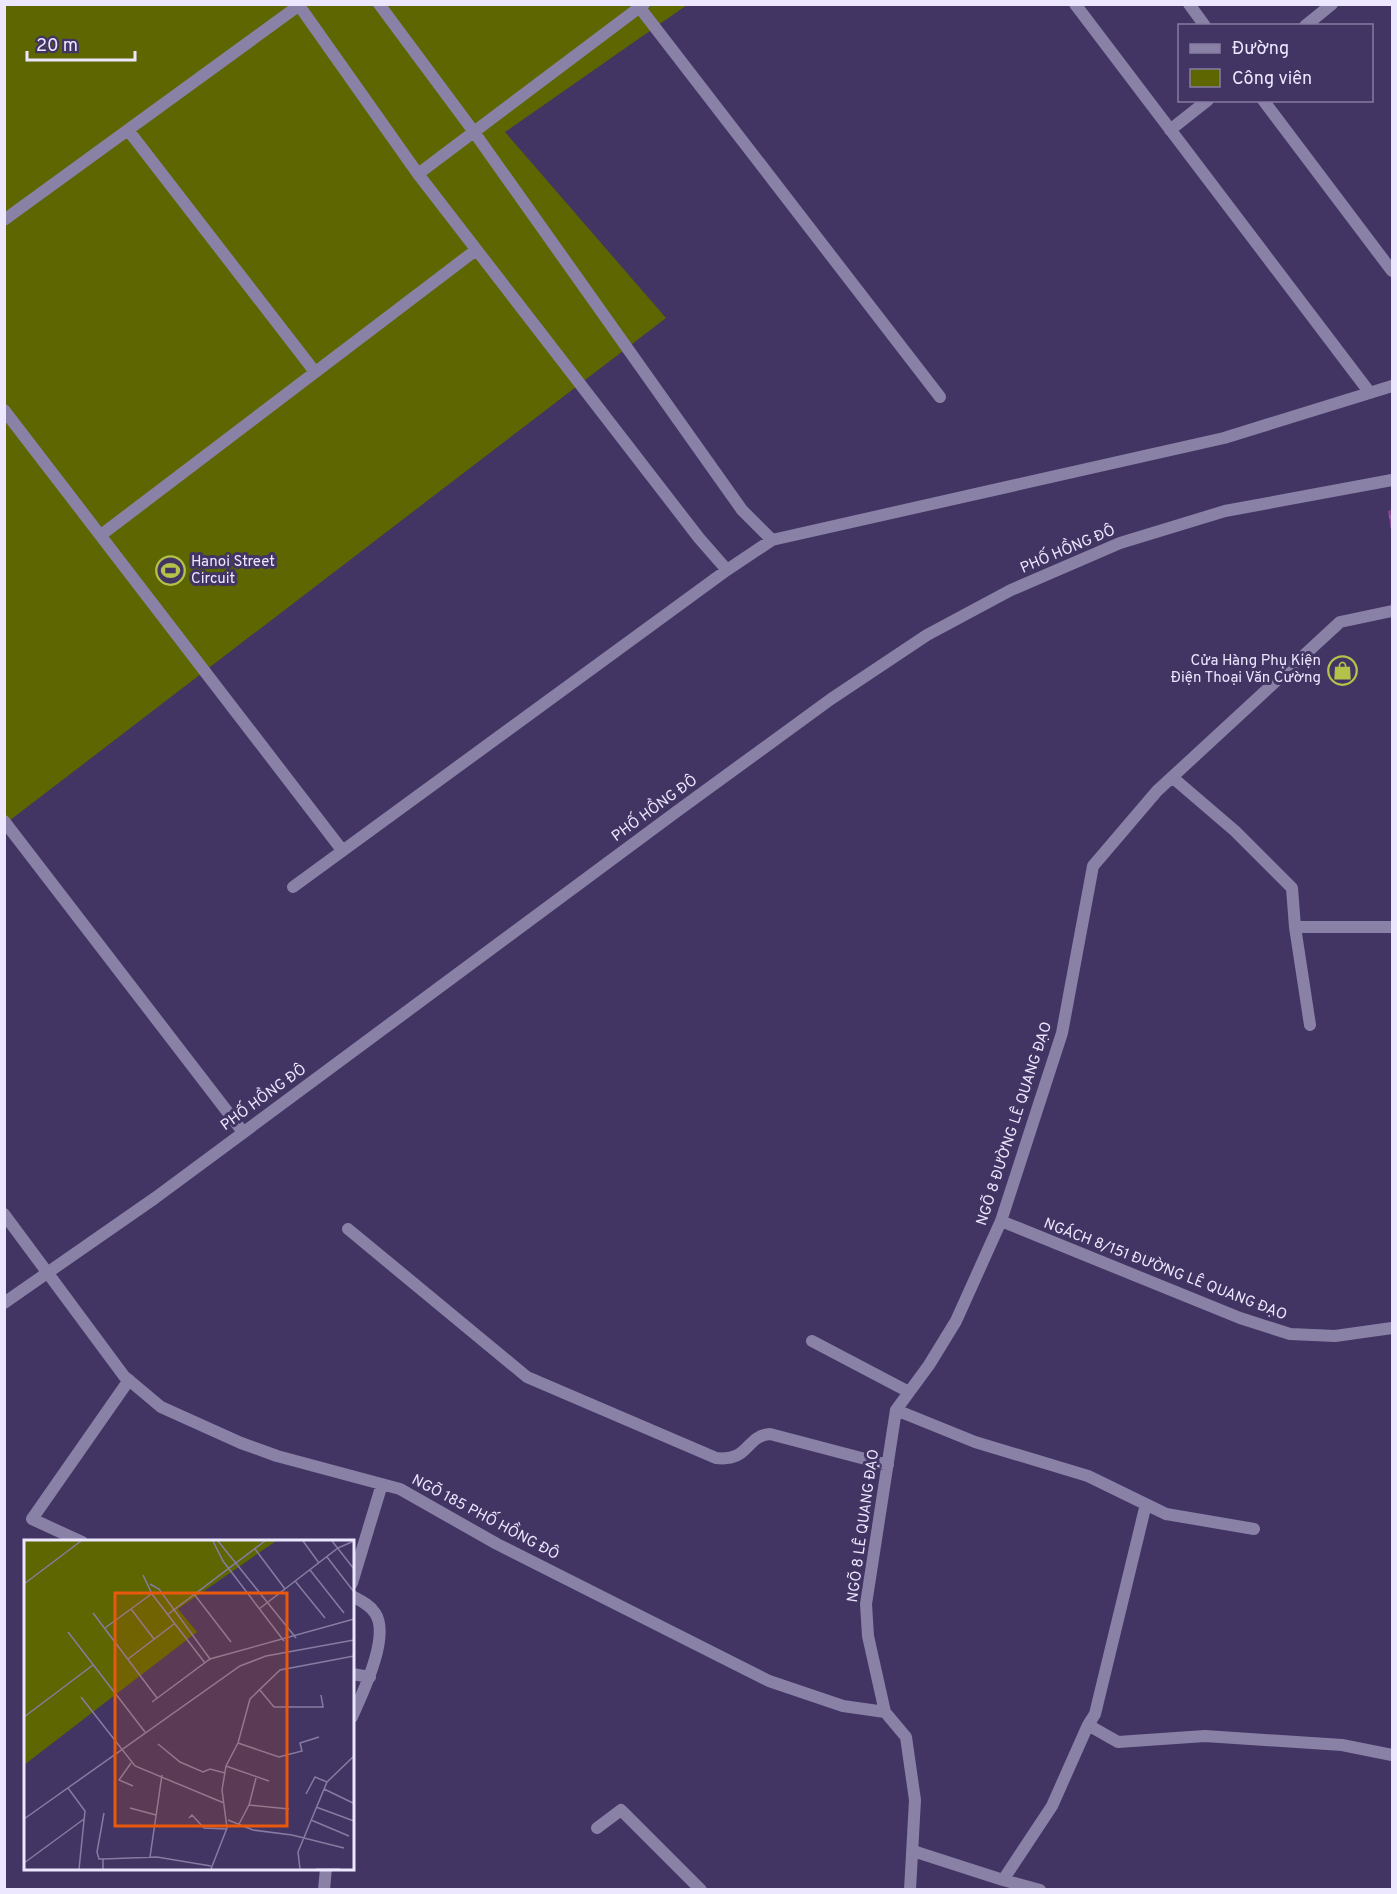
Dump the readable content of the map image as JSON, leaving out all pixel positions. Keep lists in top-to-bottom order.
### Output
{
  "streets": {
    "street": [
      "PHỐ HỒNG ĐÔ",
      "NGÕ 8 ĐƯỜNG LÊ QUANG ĐẠO",
      "NGÁCH 8/151 ĐƯỜNG LÊ QUANG ĐẠO",
      "NGÕ 185 PHỐ HỒNG ĐÔ",
      "NGÕ 8 LÊ QUANG ĐẠO"
    ]
  },
  "crossings": [
    ["PHỐ HỒNG ĐÔ", "NGÕ 185 PHỐ HỒNG ĐÔ"],
    ["NGÕ 8 ĐƯỜNG LÊ QUANG ĐẠO", "NGÁCH 8/151 ĐƯỜNG LÊ QUANG ĐẠO"],
    ["NGÕ 8 ĐƯỜNG LÊ QUANG ĐẠO", "NGÕ 8 LÊ QUANG ĐẠO"],
    ["NGÕ 185 PHỐ HỒNG ĐÔ", "NGÕ 8 LÊ QUANG ĐẠO"]
  ],
  "places": {
    "sports": ["Hanoi Street Circuit"],
    "shop": ["Cửa Hàng Phụ Kiện Điện Thoại Văn Cường"]
  },
  "legend": ["Đường", "Công viên"],
  "scale_bar": "20 m"
}
